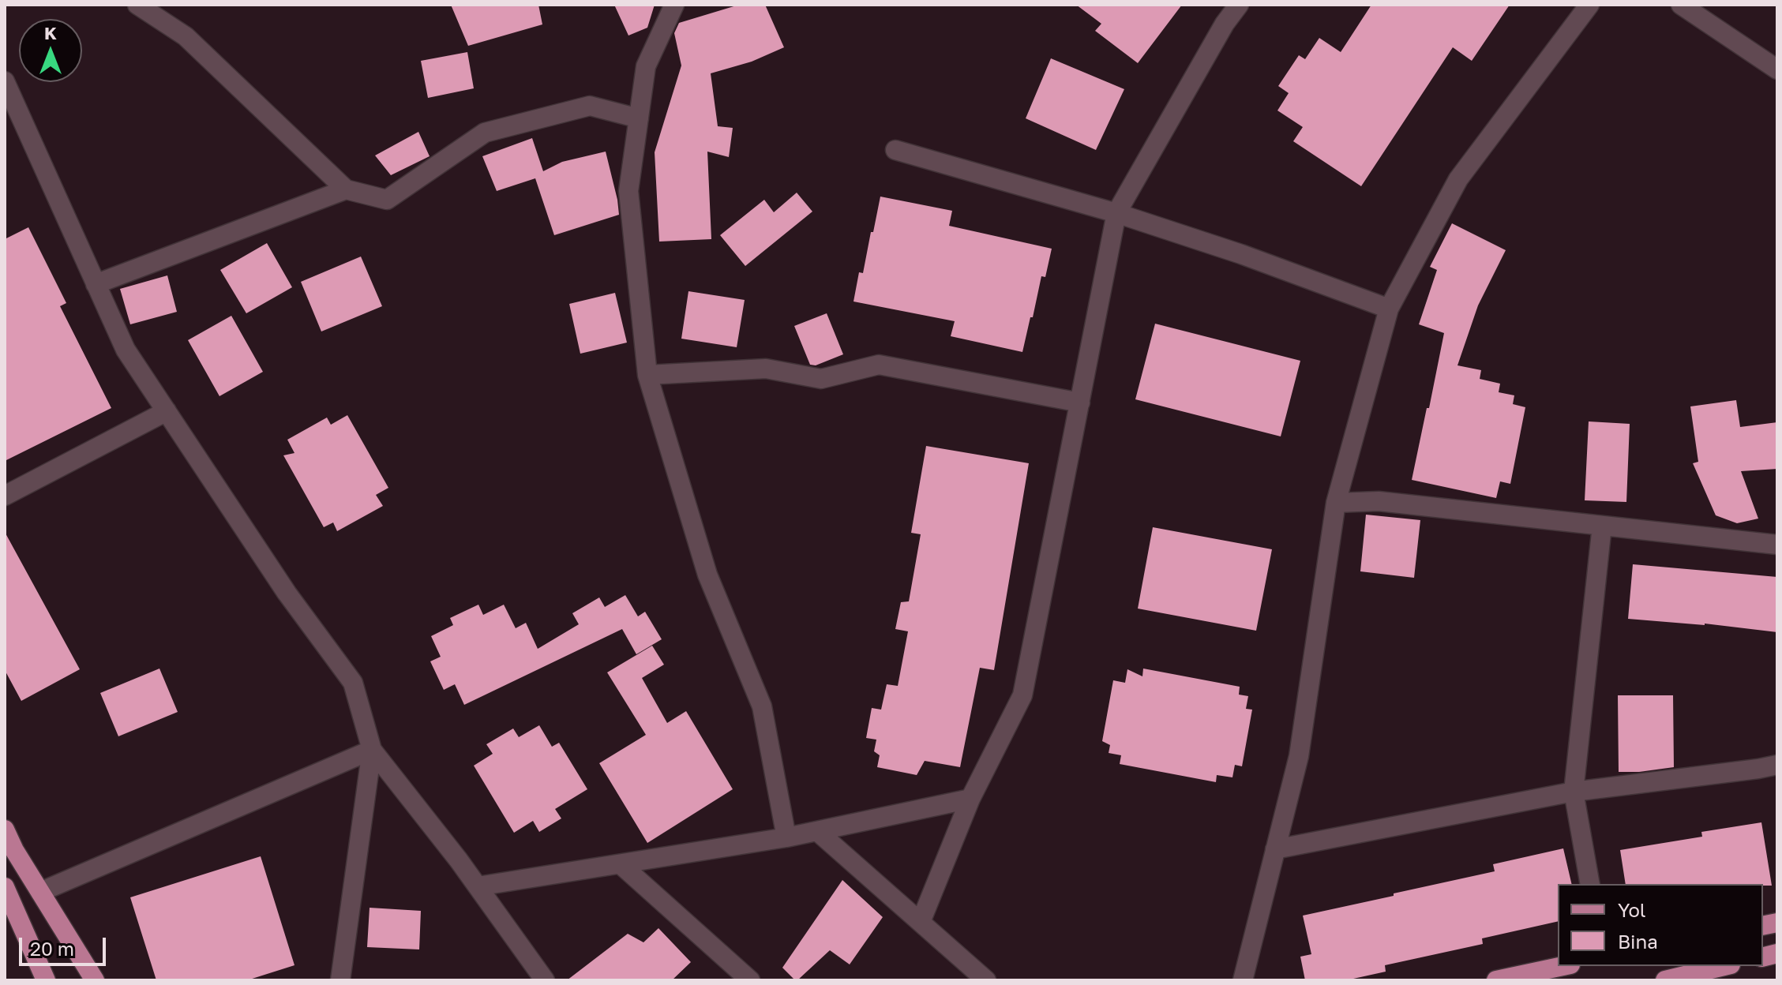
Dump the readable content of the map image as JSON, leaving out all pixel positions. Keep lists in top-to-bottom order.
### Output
{
  "legend": ["Yol", "Bina"],
  "scale_bar": "20 m",
  "north": "top"
}
